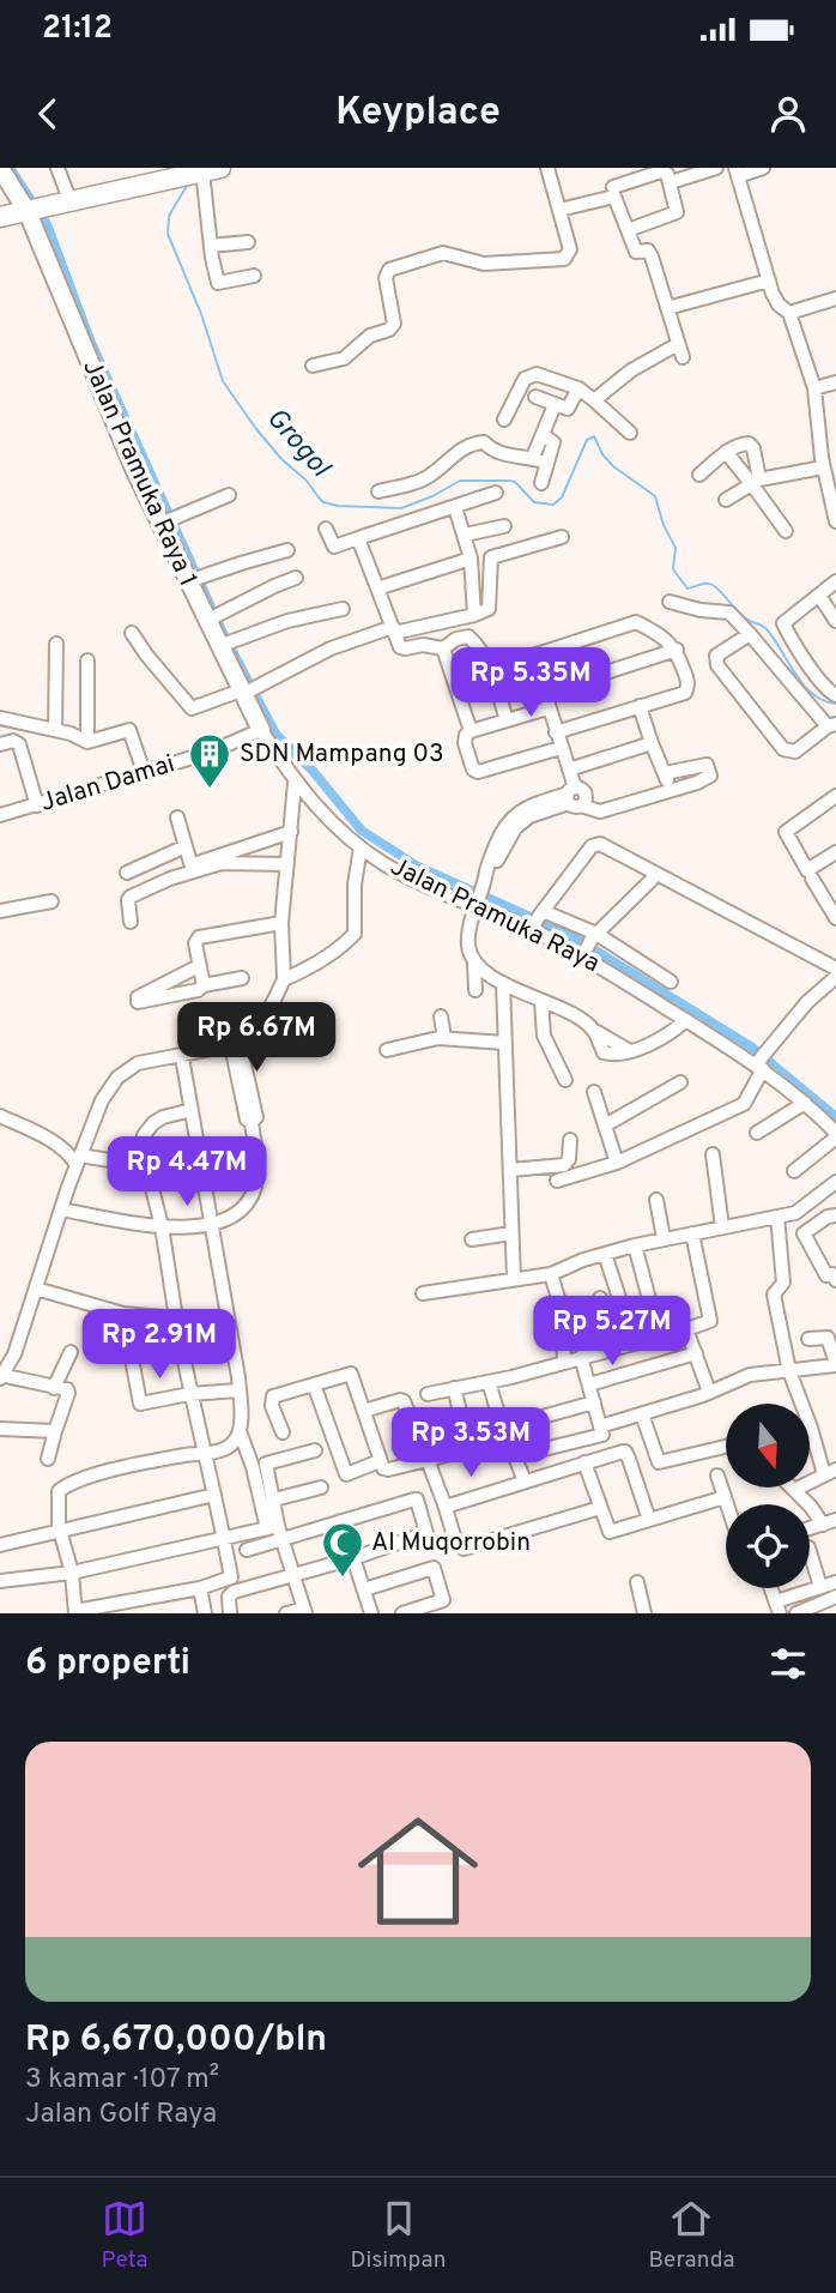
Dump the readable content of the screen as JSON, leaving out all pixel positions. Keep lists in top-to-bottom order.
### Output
{
  "streets": {
    "main road": ["Jalan Pramuka Raya 1"],
    "street": ["Jalan Damai", "Jalan Pramuka Raya"]
  },
  "crossings": [
    ["Jalan Pramuka Raya 1", "Jalan Damai"],
    ["Jalan Pramuka Raya 1", "Jalan Pramuka Raya"],
    ["Jalan Damai", "Jalan Pramuka Raya"]
  ],
  "water": ["Grogol"],
  "places": {
    "building": ["SDN Mampang 03"],
    "mosque": ["Al Muqorrobin"]
  },
  "north": "bottom",
  "page": {
    "status": "21:12",
    "header": "Keyplace",
    "price": [
      "Rp 5.35M",
      "Rp 6.67M",
      "Rp 4.47M",
      "Rp 5.27M",
      "Rp 2.91M",
      "Rp 3.53M"
    ],
    "heading": "6 properti",
    "list": [
      {
        "name": "Rp 6,670,000/bln",
        "note": "3 kamar · 107 m² · Jalan Golf Raya"
      }
    ],
    "tabs": ["Peta", "Disimpan", "Beranda"]
  }
}
